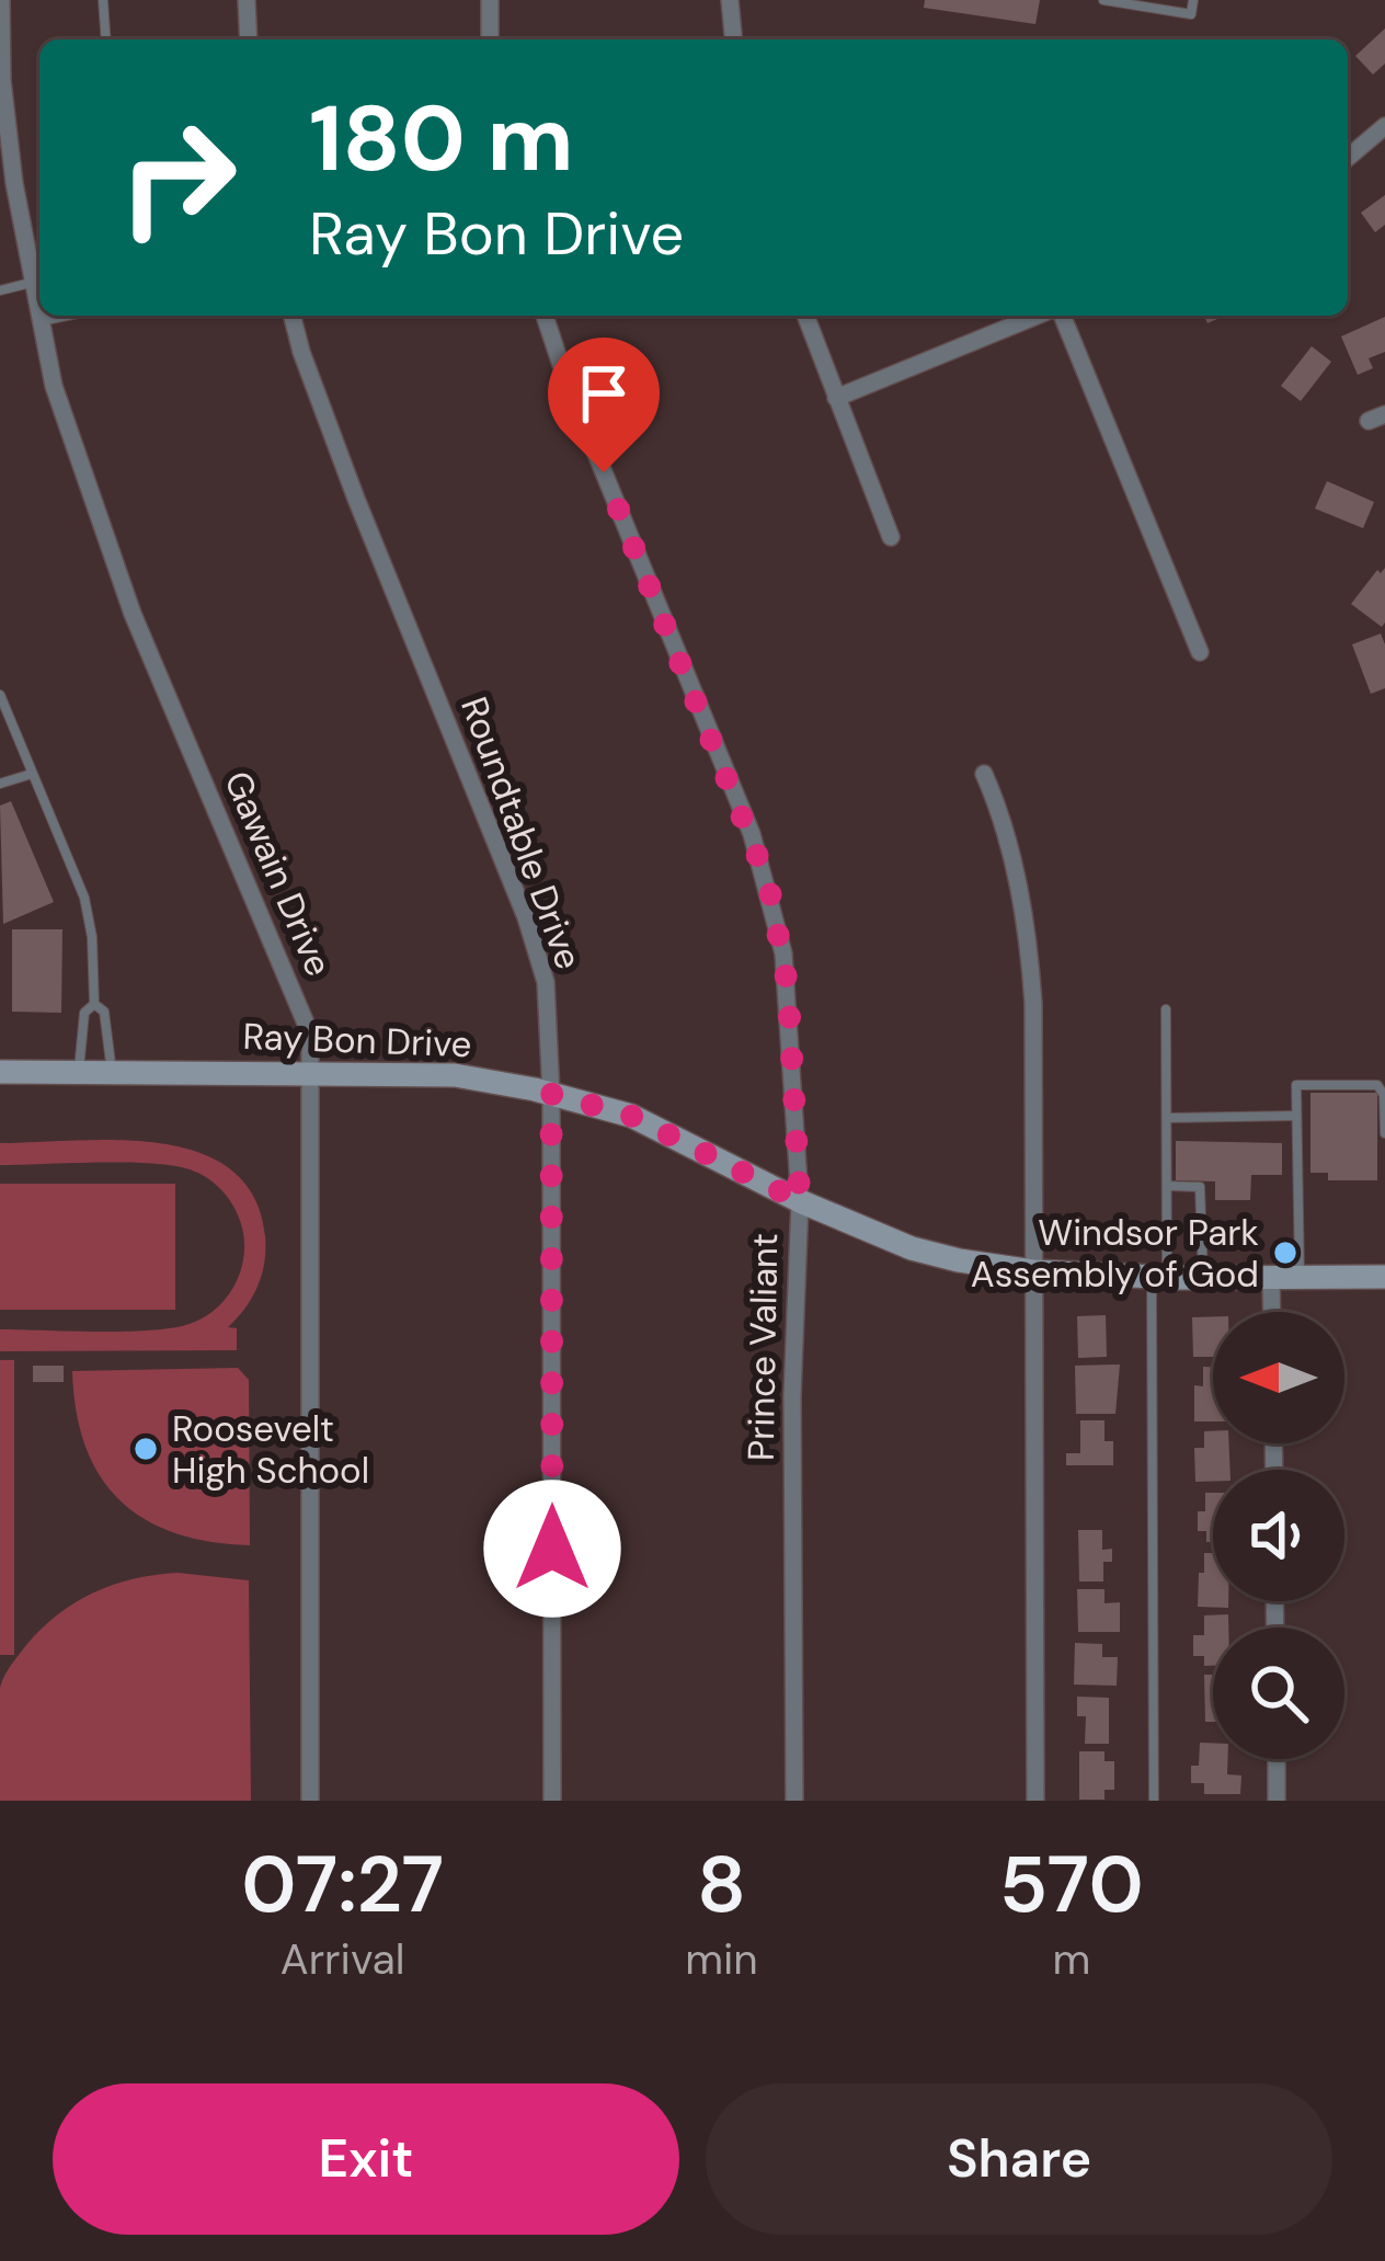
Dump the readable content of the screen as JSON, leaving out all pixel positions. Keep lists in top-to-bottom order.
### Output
{
  "streets": {
    "street": [
      "Roundtable Drive",
      "Gawain Drive",
      "Ray Bon Drive",
      "Prince Valiant"
    ]
  },
  "crossings": [
    ["Roundtable Drive", "Ray Bon Drive"],
    ["Gawain Drive", "Ray Bon Drive"],
    ["Ray Bon Drive", "Prince Valiant"]
  ],
  "places": ["Windsor Park Assembly of God", "Roosevelt High School"],
  "north": "left",
  "page": {
    "turn": ["180 m", "Ray Bon Drive"],
    "eta": [
      "07:27",
      "Arrival",
      "8",
      "min",
      "570",
      "m"
    ],
    "buttons": ["Exit", "Share"]
  }
}
